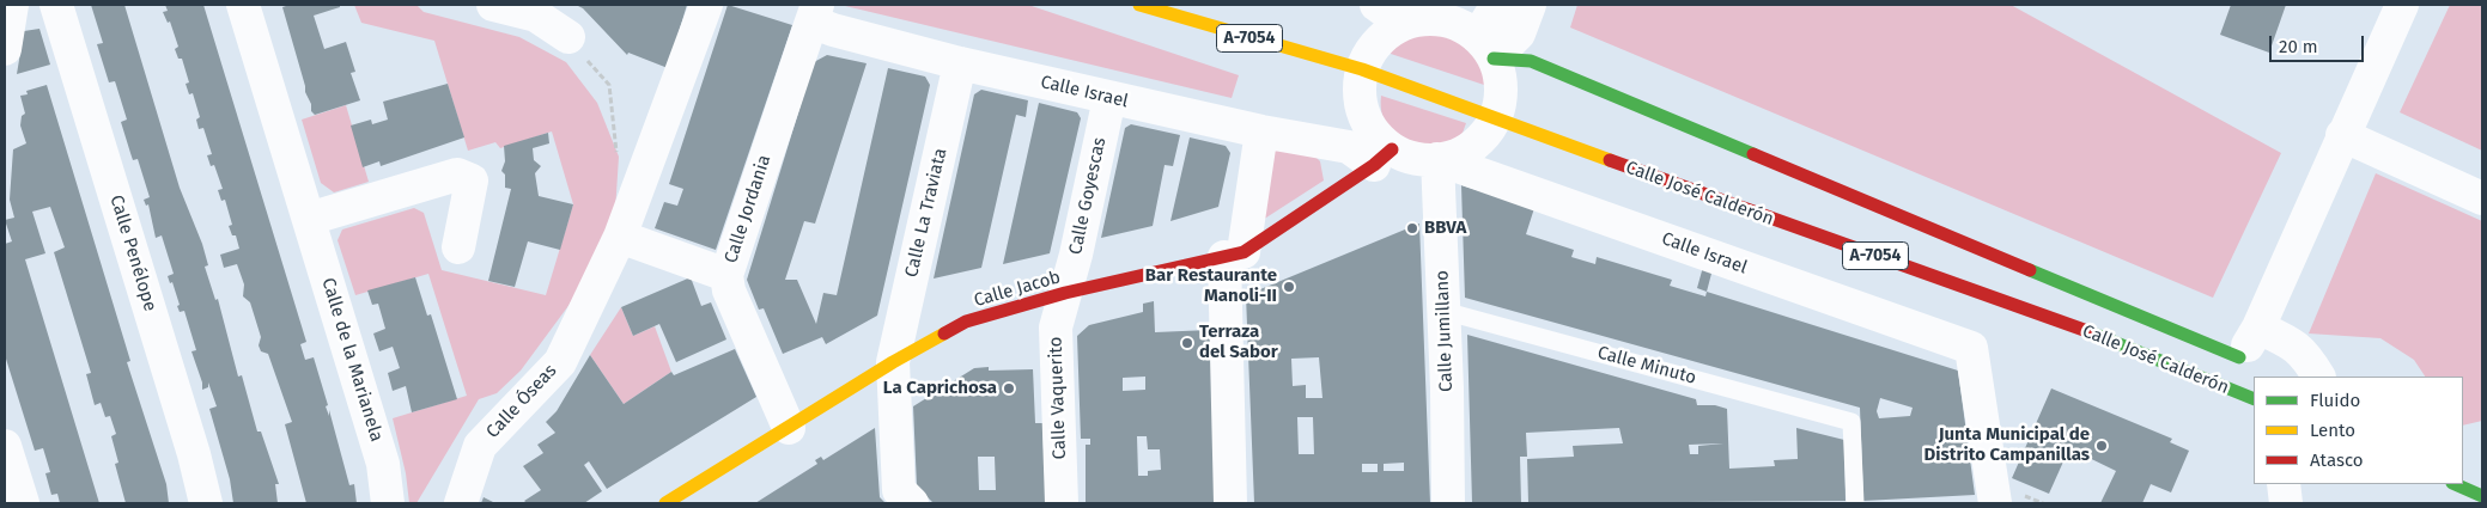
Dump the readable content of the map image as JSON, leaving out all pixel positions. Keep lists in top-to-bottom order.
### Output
{
  "streets": {
    "street": [
      "A-7054",
      "Calle Israel",
      "Calle José Calderón",
      "Calle Goyescas",
      "Calle Jordania",
      "Calle La Traviata",
      "Calle Penélope",
      "Calle Jacob",
      "Calle Jumillano",
      "Calle de la Marianela",
      "Calle Vaquerito",
      "Calle Óseas"
    ],
    "lane": ["Calle Minuto"]
  },
  "crossings": [
    ["Calle Israel", "Calle Goyescas"],
    ["Calle Israel", "Calle Jordania"],
    ["Calle Israel", "Calle La Traviata"],
    ["Calle Israel", "Calle Jacob"],
    ["Calle Israel", "Calle Jumillano"],
    ["Calle Goyescas", "Calle Jacob"],
    ["Calle Goyescas", "Calle Vaquerito"],
    ["Calle Jordania", "Calle Jacob"],
    ["Calle La Traviata", "Calle Jacob"],
    ["Calle Jacob", "Calle Vaquerito"],
    ["Calle Jumillano", "Calle Minuto"]
  ],
  "places": [
    "BBVA",
    "Bar Restaurante Manoli-II",
    "Terraza del Sabor",
    "La Caprichosa",
    "Junta Municipal de Distrito Campanillas"
  ],
  "legend": ["Fluido", "Lento", "Atasco"],
  "scale_bar": "20 m"
}
